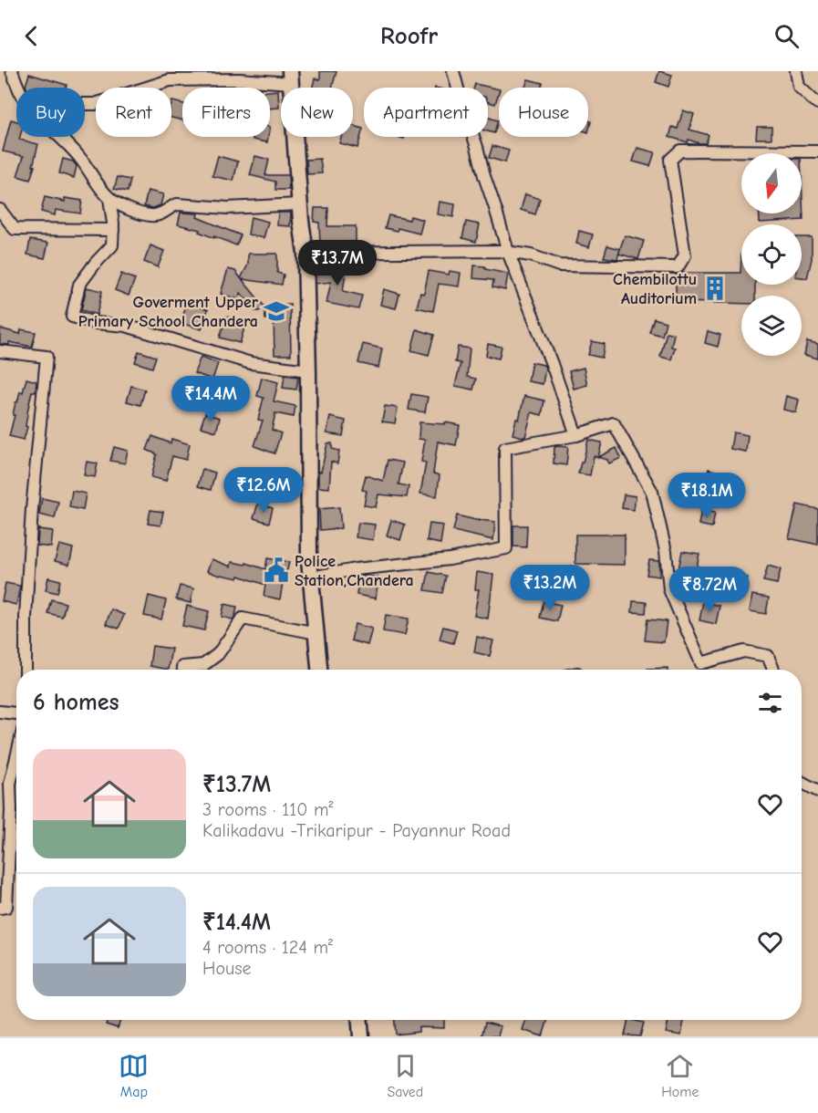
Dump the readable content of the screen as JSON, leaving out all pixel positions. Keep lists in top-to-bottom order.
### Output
{
  "places": {
    "building": ["Chembilottu Auditorium"],
    "school or university": ["Goverment Upper Primary School Chandera"],
    "public building": ["Police Station,Chandera"]
  },
  "north": "bottom",
  "page": {
    "header": "Roofr",
    "chip": [
      "Buy",
      "Rent",
      "Filters",
      "New",
      "Apartment",
      "House"
    ],
    "price": [
      "₹13.7M",
      "₹14.4M",
      "₹12.6M",
      "₹18.1M",
      "₹13.2M",
      "₹8.72M"
    ],
    "heading": "6 homes",
    "list": [
      {
        "name": "₹13.7M",
        "note": "3 rooms · 110 m² · Kalikadavu -Trikaripur - Payannur Road"
      },
      {
        "name": "₹14.4M",
        "note": "4 rooms · 124 m² · House"
      }
    ],
    "tabs": ["Map", "Saved", "Home"]
  }
}
